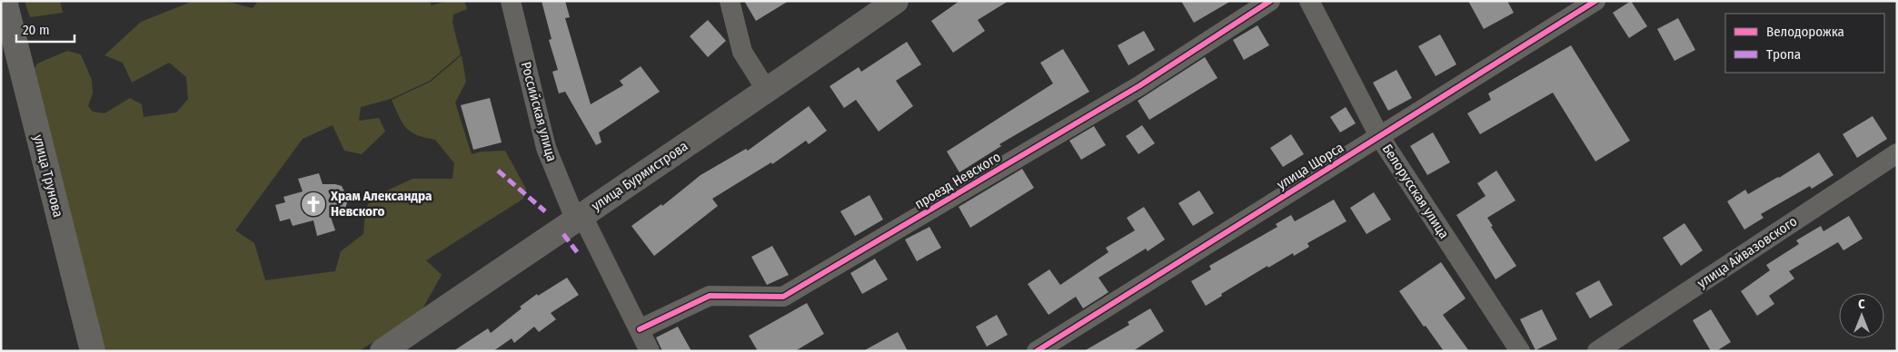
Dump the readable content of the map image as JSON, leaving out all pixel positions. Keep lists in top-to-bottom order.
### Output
{
  "streets": {
    "street": [
      "Российская улица",
      "улица Щорса",
      "улица Трунова",
      "улица Бурмистрова",
      "проезд Невского",
      "Белорусская улица",
      "улица Айвазовского"
    ]
  },
  "crossings": [
    ["Российская улица", "улица Бурмистрова"],
    ["Российская улица", "проезд Невского"],
    ["улица Щорса", "Белорусская улица"]
  ],
  "places": {
    "church": ["Храм Александра Невского"]
  },
  "legend": ["Велодорожка", "Тропа"],
  "scale_bar": "20 m",
  "north": "top"
}
